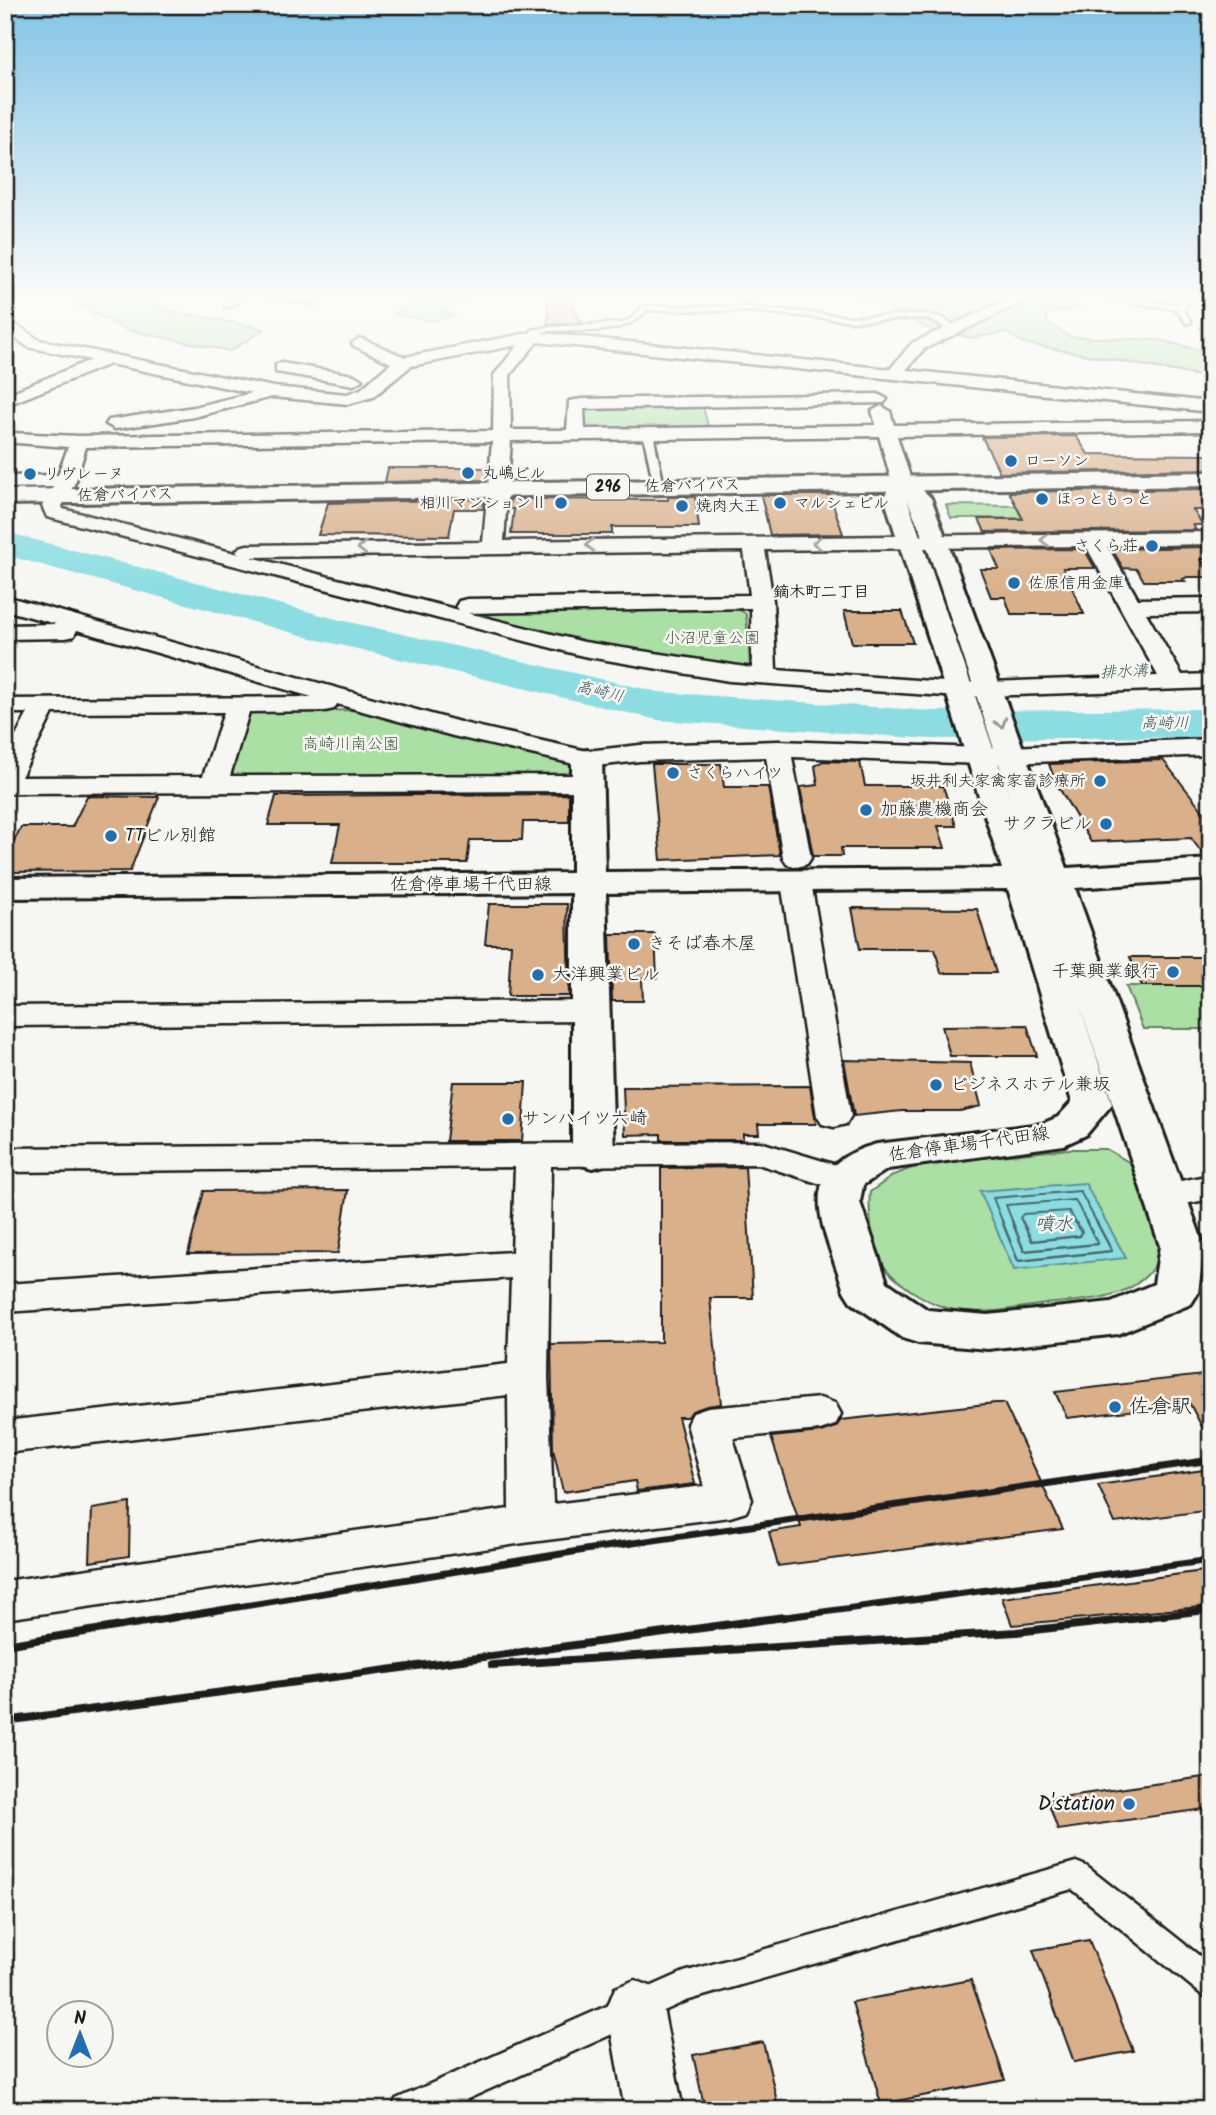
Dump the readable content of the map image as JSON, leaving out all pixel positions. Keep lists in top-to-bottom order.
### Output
{
  "streets": {
    "main road": ["佐倉バイパス", "296", "佐倉停車場千代田線"]
  },
  "districts": ["鏑木町二丁目"],
  "water": ["排水溝", "高崎川", "噴水"],
  "parks": ["小沼児童公園", "高崎川南公園"],
  "places": [
    "ローソン",
    "丸嶋ビル",
    "リヴレーヌ",
    "ほっともっと",
    "相川マンションⅡ",
    "マルシェビル",
    "焼肉大王",
    "さくら荘",
    "佐原信用金庫",
    "さくらハイツ",
    "坂井利夫家禽家畜診療所",
    "加藤農機商会",
    "サクラビル",
    "TTビル別館",
    "きそば春木屋",
    "千葉興業銀行",
    "大洋興業ビル",
    "ビジネスホテル兼坂",
    "サンハイツ六崎",
    "佐倉駅",
    "D'station"
  ],
  "north": "top"
}
